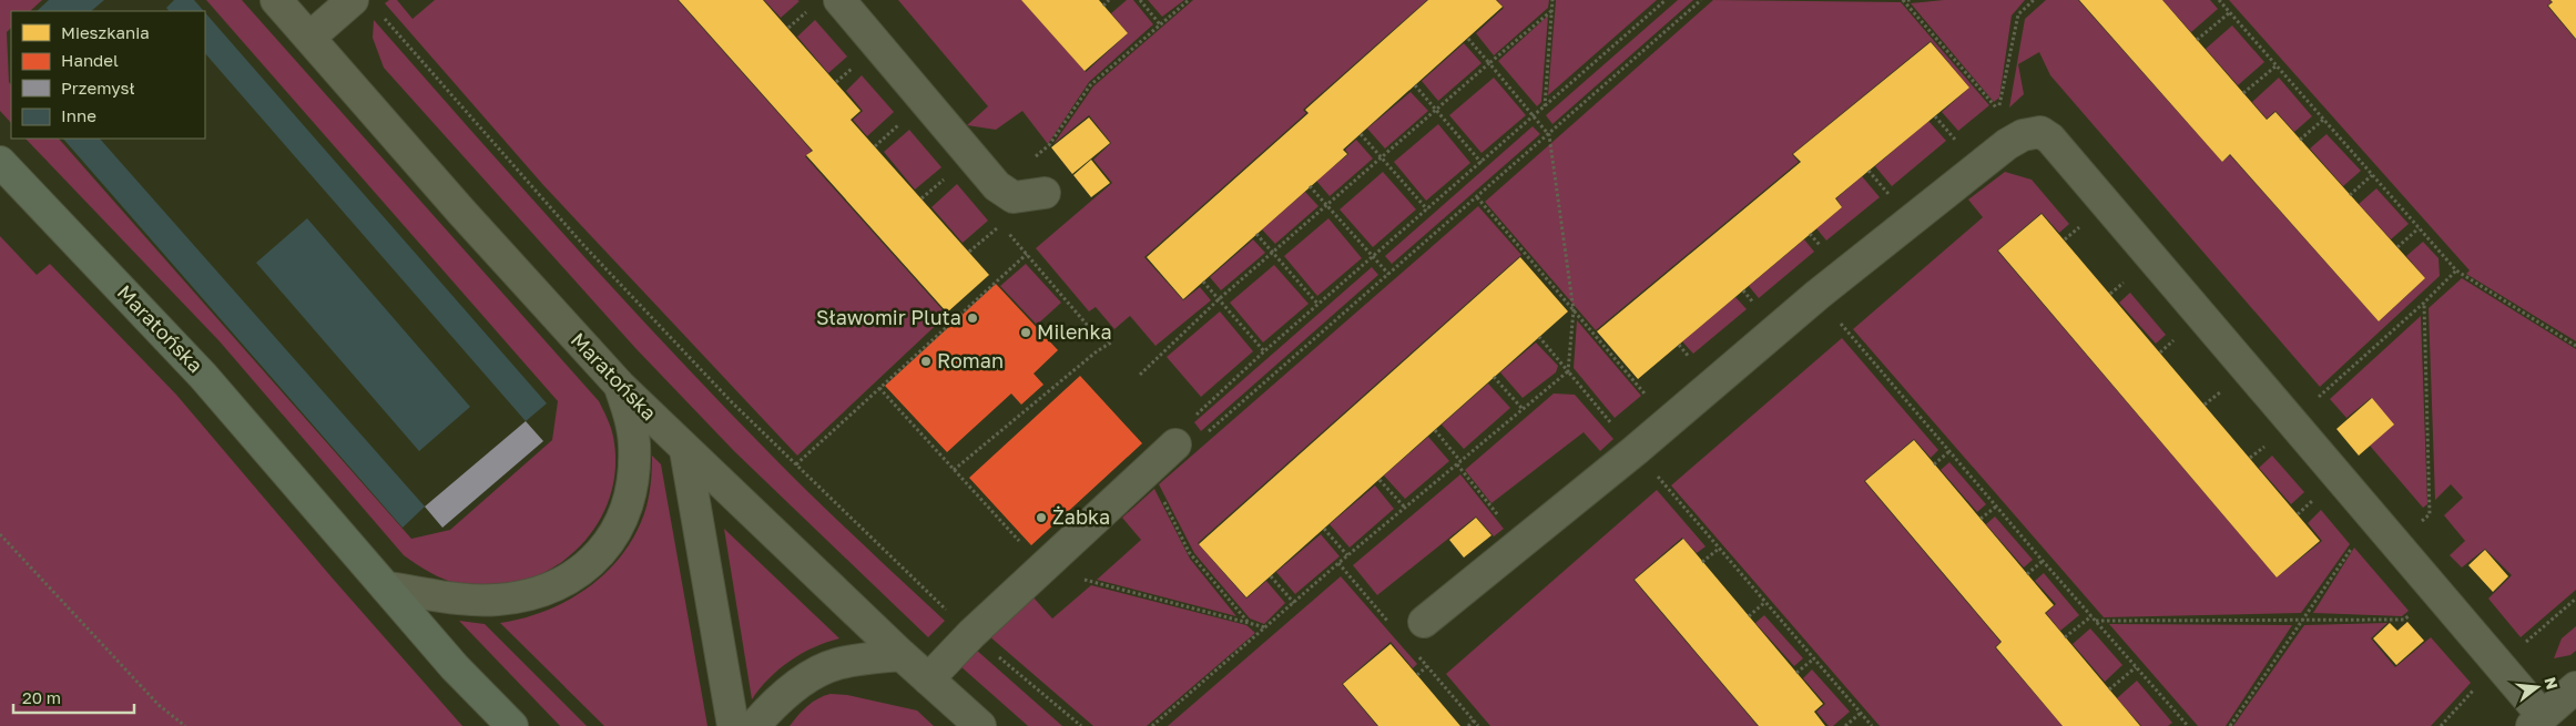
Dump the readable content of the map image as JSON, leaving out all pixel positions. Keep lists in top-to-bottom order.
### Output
{
  "streets": {
    "main road": ["Maratońska"]
  },
  "places": [
    "Sławomir Pluta",
    "Milenka",
    "Roman",
    "Żabka"
  ],
  "legend": [
    "Mieszkania",
    "Handel",
    "Przemysł",
    "Inne"
  ],
  "scale_bar": "20 m",
  "north": "right"
}
